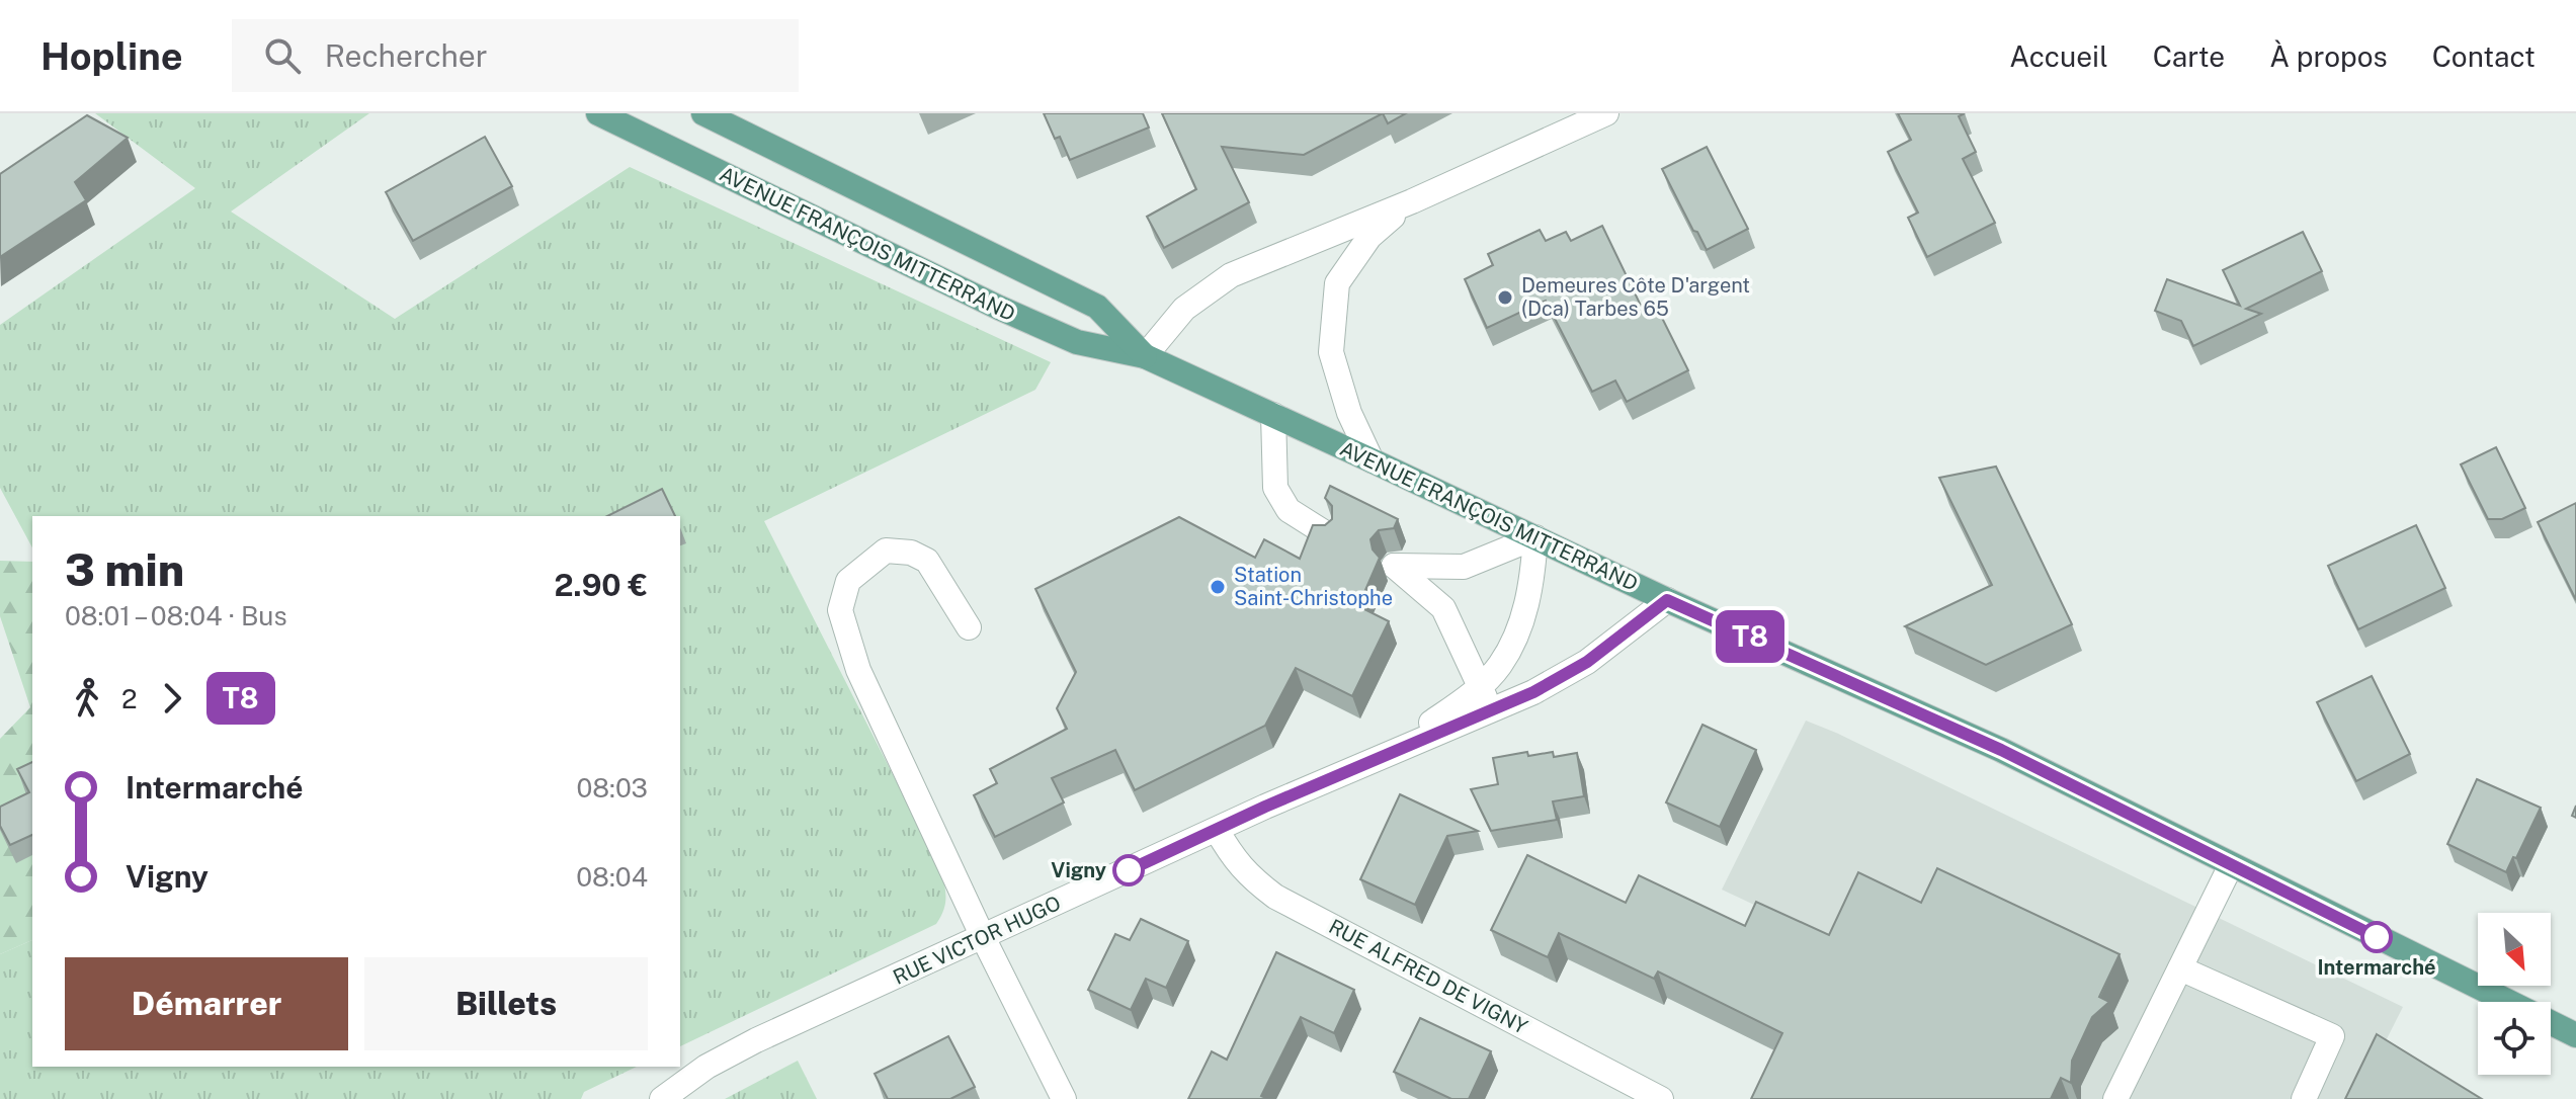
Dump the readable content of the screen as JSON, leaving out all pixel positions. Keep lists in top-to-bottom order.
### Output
{
  "streets": {
    "main road": ["AVENUE FRANÇOIS MITTERRAND"],
    "street": ["RUE VICTOR HUGO", "RUE ALFRED DE VIGNY"]
  },
  "crossings": [
    ["AVENUE FRANÇOIS MITTERRAND", "RUE VICTOR HUGO"],
    ["RUE VICTOR HUGO", "RUE ALFRED DE VIGNY"]
  ],
  "places": [
    "Demeures Côte D'argent (Dca) Tarbes 65",
    "Station Saint-Christophe",
    "Vigny",
    "Intermarché"
  ],
  "lines": ["bus line T8"],
  "north": "bottom right",
  "page": {
    "header": "Hopline",
    "search": "Rechercher",
    "nav": [
      "Accueil",
      "Carte",
      "À propos",
      "Contact"
    ],
    "on_map": "T8",
    "heading": ["3 min", "08:01 – 08:04 · Bus", "2.90 €"],
    "legs": ["2", "T8"],
    "list": [
      {
        "name": "Intermarché",
        "value": "08:03"
      },
      {
        "name": "Vigny",
        "value": "08:04"
      }
    ],
    "buttons": ["Démarrer", "Billets"]
  }
}
